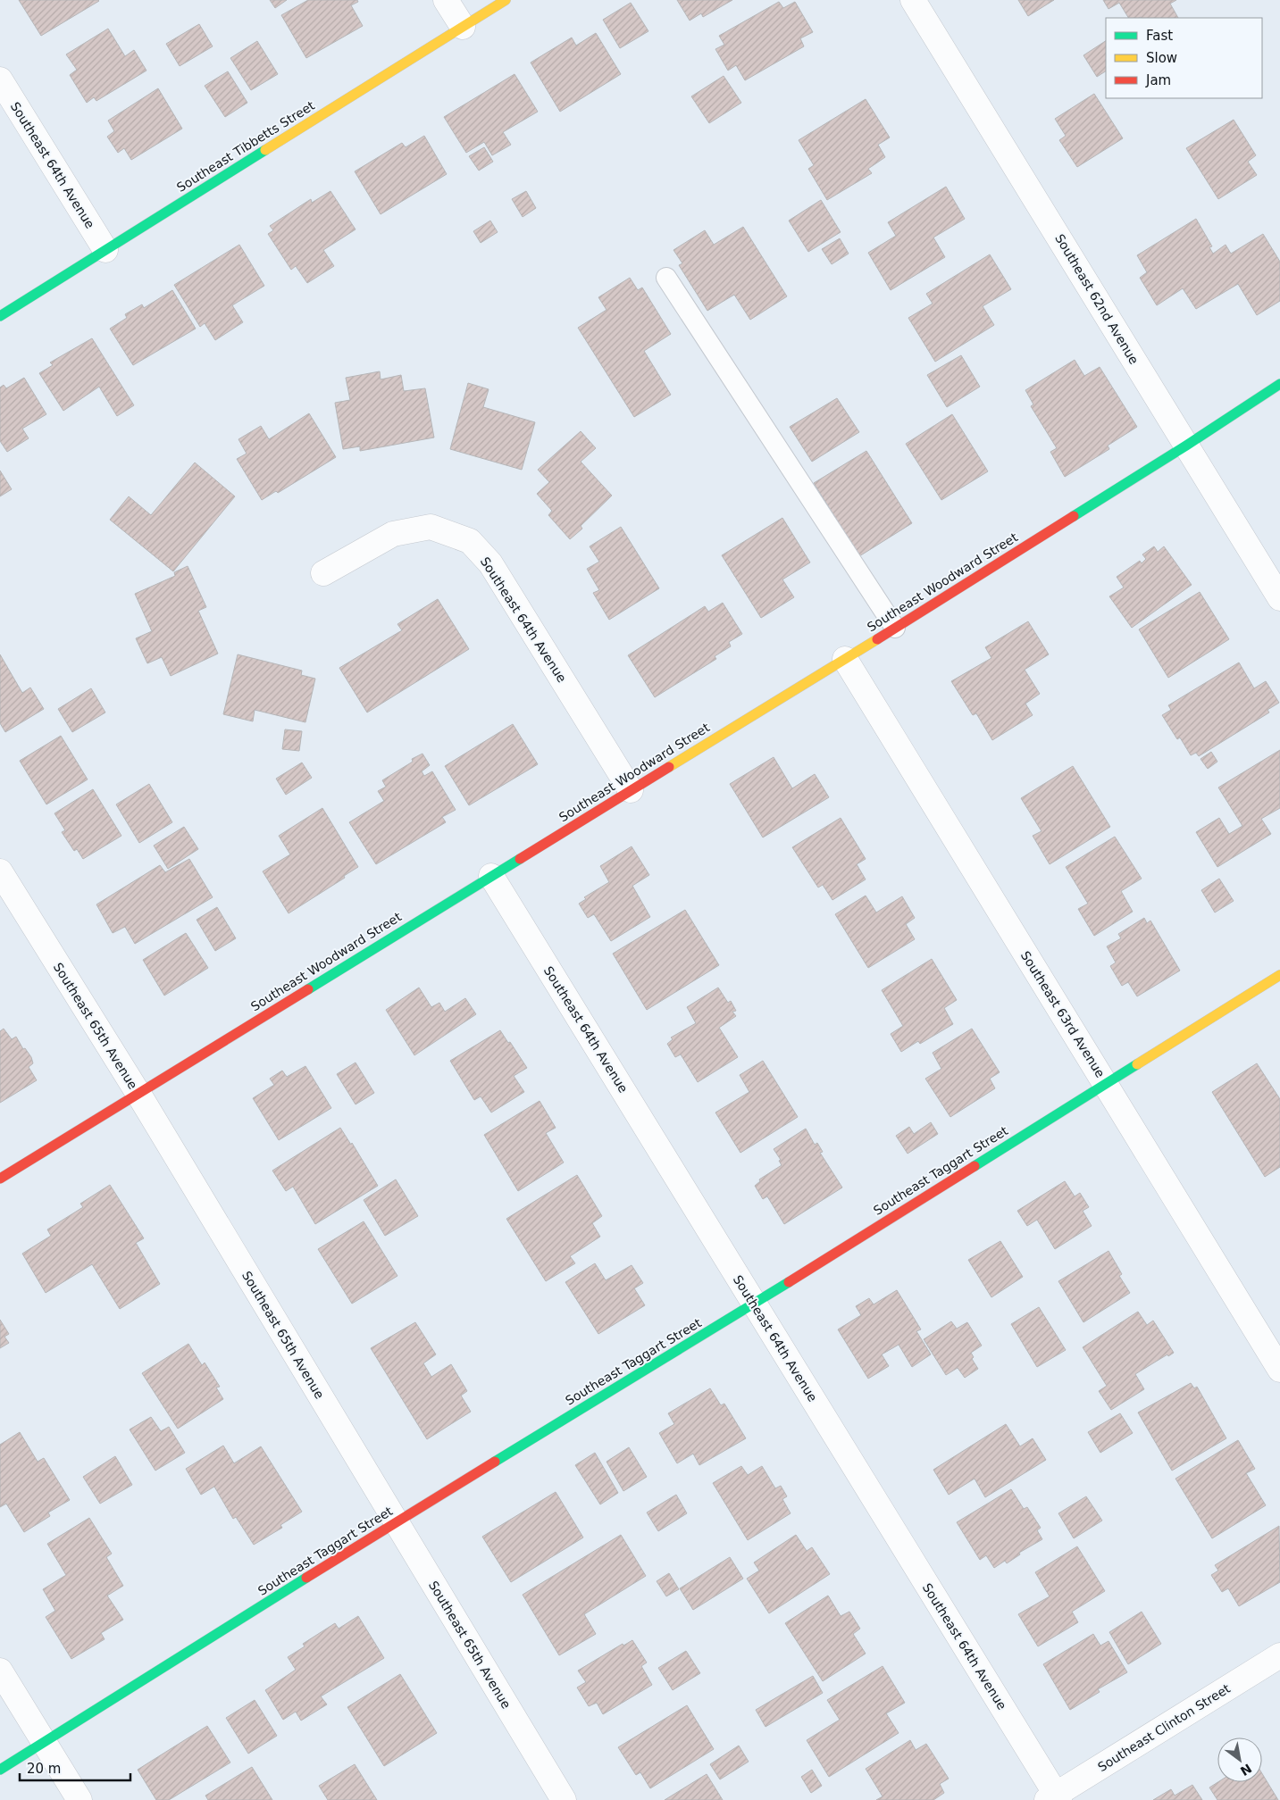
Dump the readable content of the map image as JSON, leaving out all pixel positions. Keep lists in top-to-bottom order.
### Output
{
  "streets": {
    "street": [
      "Southeast Tibbetts Street",
      "Southeast 64th Avenue",
      "Southeast 62nd Avenue",
      "Southeast Woodward Street",
      "Southeast 63rd Avenue",
      "Southeast 65th Avenue",
      "Southeast Taggart Street",
      "Southeast Clinton Street"
    ]
  },
  "crossings": [
    ["Southeast Tibbetts Street", "Southeast 64th Avenue"],
    ["Southeast 64th Avenue", "Southeast Woodward Street"],
    ["Southeast 64th Avenue", "Southeast Taggart Street"],
    ["Southeast 64th Avenue", "Southeast Clinton Street"],
    ["Southeast 62nd Avenue", "Southeast Woodward Street"],
    ["Southeast Woodward Street", "Southeast 63rd Avenue"],
    ["Southeast Woodward Street", "Southeast 65th Avenue"],
    ["Southeast 63rd Avenue", "Southeast Taggart Street"],
    ["Southeast 65th Avenue", "Southeast Taggart Street"]
  ],
  "legend": ["Fast", "Slow", "Jam"],
  "scale_bar": "20 m",
  "north": "bottom right"
}
